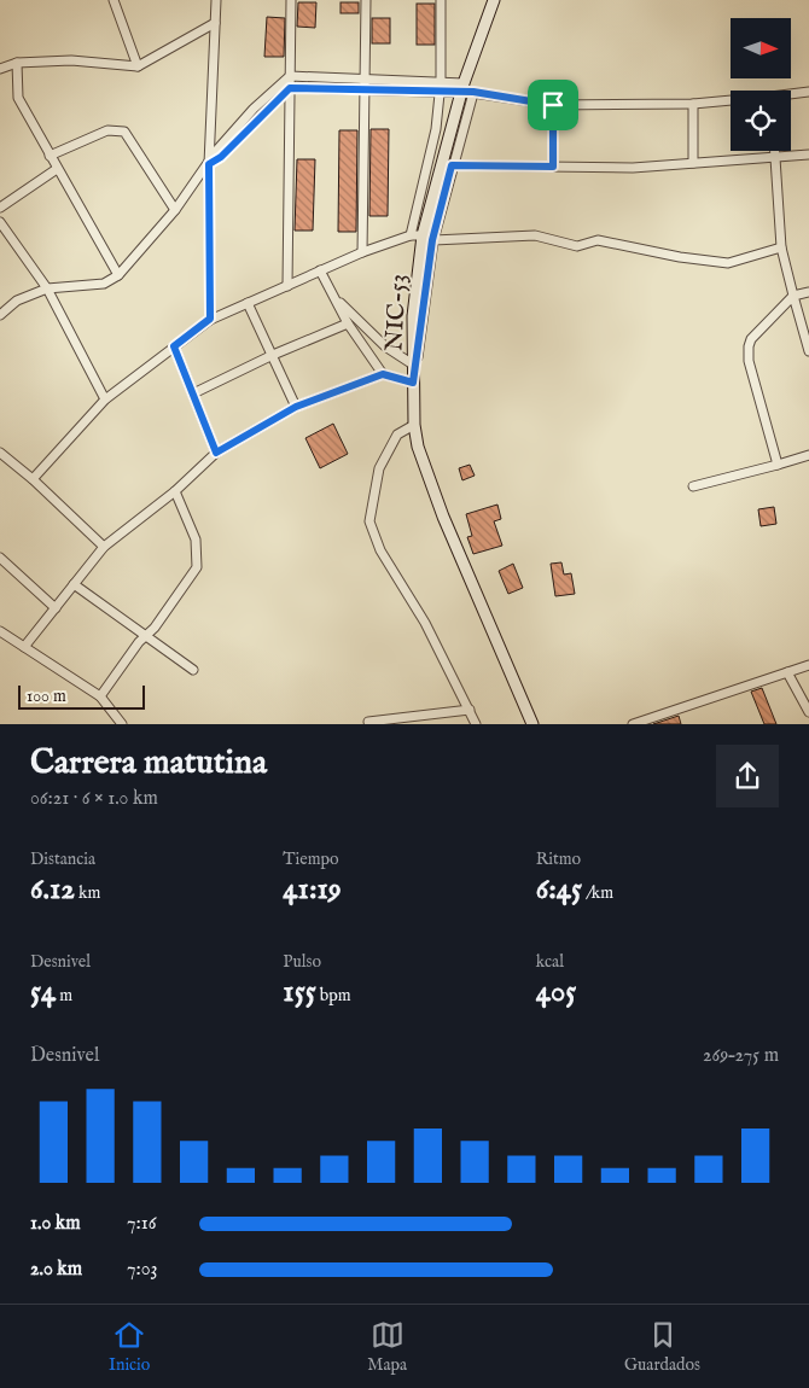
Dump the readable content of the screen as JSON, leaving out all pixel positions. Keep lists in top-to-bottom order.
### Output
{
  "streets": {
    "main road": ["NIC-53"]
  },
  "scale_bar": "100 m",
  "north": "right",
  "page": {
    "scale": "100 m",
    "heading": ["Carrera matutina", "06:21 · 6 × 1.0 km"],
    "stats": [
      ["Distancia", "6.12 km"],
      ["Tiempo", "41:19"],
      ["Ritmo", "6:45 /km"],
      ["Desnivel", "54 m"],
      ["Pulso", "155 bpm"],
      ["kcal", "405"]
    ],
    "chart": ["Desnivel", "269–275 m"],
    "list": [
      {
        "name": "1.0 km",
        "note": "7:16"
      },
      {
        "name": "2.0 km",
        "note": "7:03"
      }
    ],
    "tabs": ["Inicio", "Mapa", "Guardados"]
  }
}
